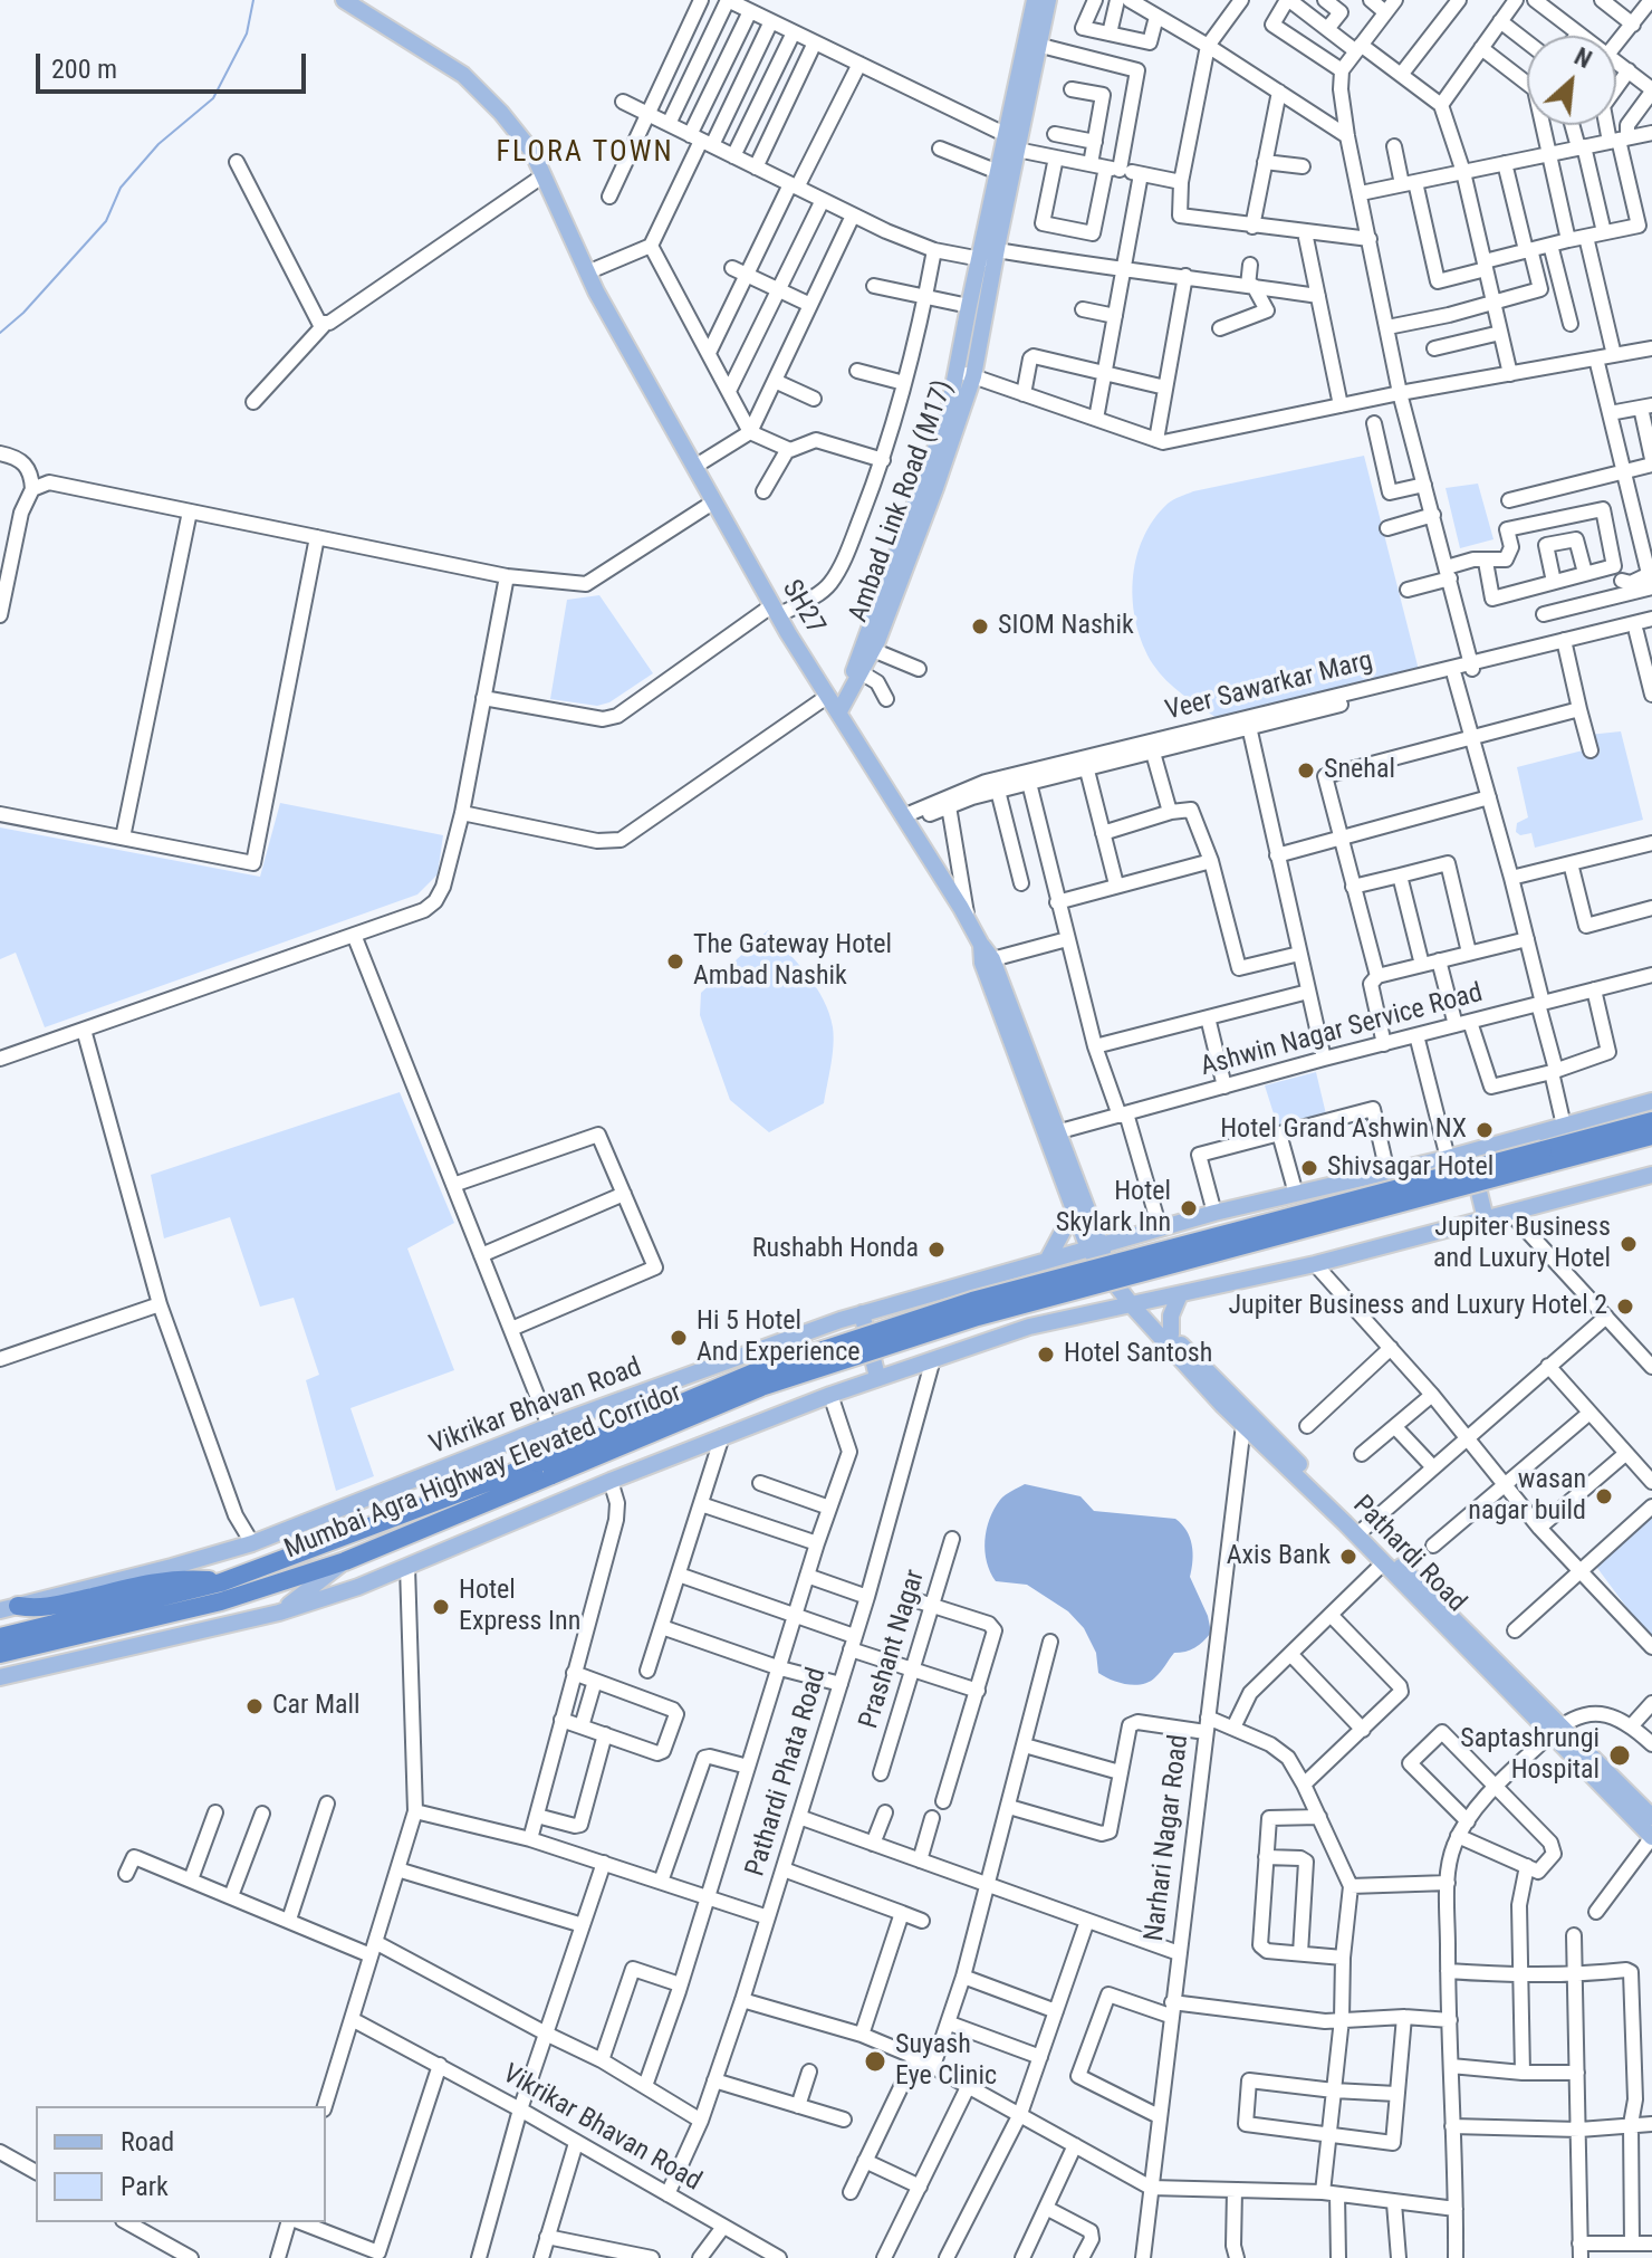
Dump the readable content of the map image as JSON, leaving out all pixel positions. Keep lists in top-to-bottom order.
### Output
{
  "streets": {
    "highway": ["Mumbai Agra Highway Elevated Corridor"],
    "main road": [
      "Ambad Link Road (M17)",
      "SH27",
      "Vikrikar Bhavan Road",
      "Pathardi Road"
    ],
    "street": [
      "Veer Sawarkar Marg",
      "Ashwin Nagar Service Road",
      "Prashant Nagar",
      "Pathardi Phata Road",
      "Narhari Nagar Road"
    ]
  },
  "crossings": [
    ["SH27", "Veer Sawarkar Marg"],
    ["SH27", "Ashwin Nagar Service Road"],
    ["SH27", "Vikrikar Bhavan Road"],
    ["SH27", "Narhari Nagar Road"],
    ["Vikrikar Bhavan Road", "Pathardi Phata Road"]
  ],
  "districts": ["FLORA TOWN"],
  "places": [
    "SIOM Nashik",
    "Snehal",
    "The Gateway Hotel Ambad Nashik",
    "Hotel Grand Ashwin NX",
    "Shivsagar Hotel",
    "Hotel Skylark Inn",
    "Jupiter Business and Luxury Hotel",
    "Rushabh Honda",
    "Jupiter Business and Luxury Hotel 2",
    "Hi 5 Hotel And Experience",
    "Hotel Santosh",
    "wasan nagar build",
    "Axis Bank",
    "Hotel Express Inn",
    "Car Mall",
    "Saptashrungi Hospital",
    "Suyash Eye Clinic"
  ],
  "legend": ["Road", "Park"],
  "scale_bar": "200 m",
  "north": "top right"
}
